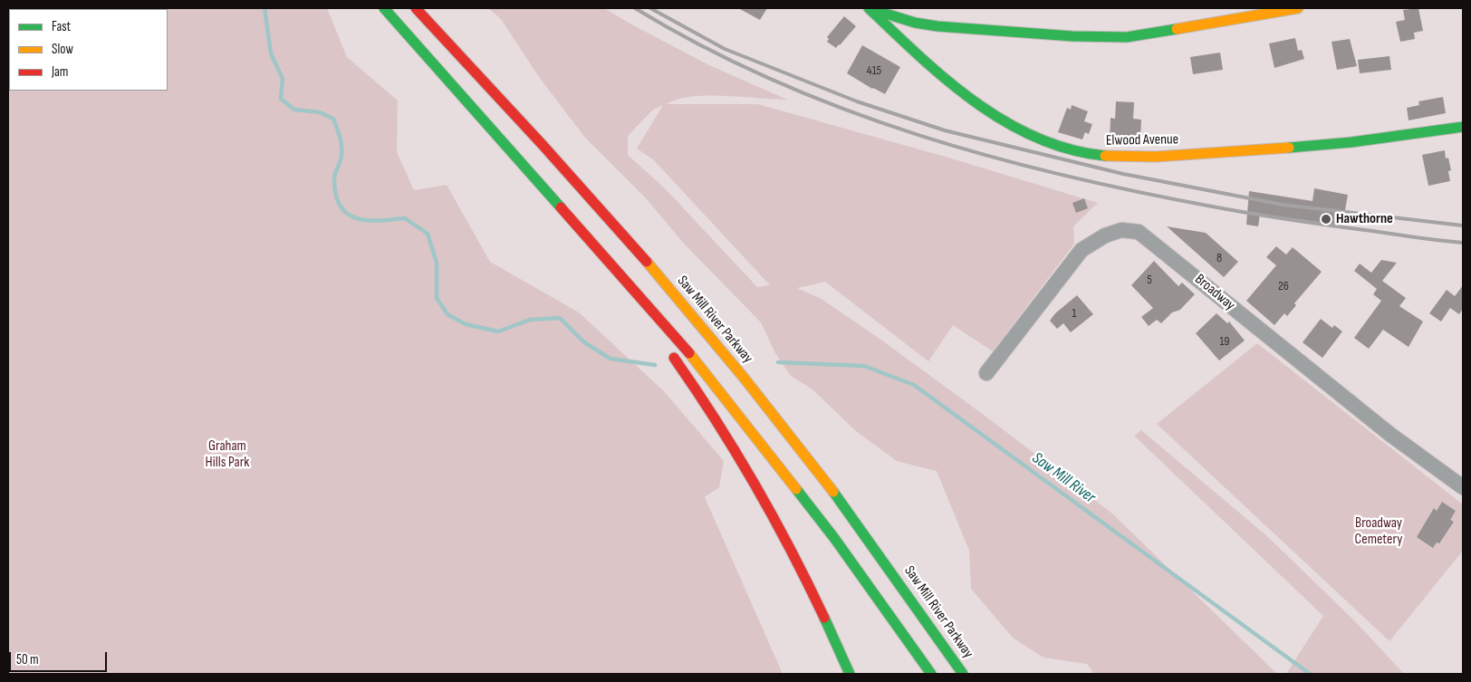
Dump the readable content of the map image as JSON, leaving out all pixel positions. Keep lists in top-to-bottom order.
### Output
{
  "streets": {
    "main road": ["Elwood Avenue", "Saw Mill River Parkway"],
    "street": ["Broadway"]
  },
  "water": ["Saw Mill River"],
  "parks": ["Graham Hills Park", "Broadway Cemetery"],
  "places": ["Hawthorne"],
  "house_numbers": [
    "415",
    "8",
    "5",
    "26",
    "1",
    "19"
  ],
  "legend": ["Fast", "Slow", "Jam"],
  "scale_bar": "50 m"
}
